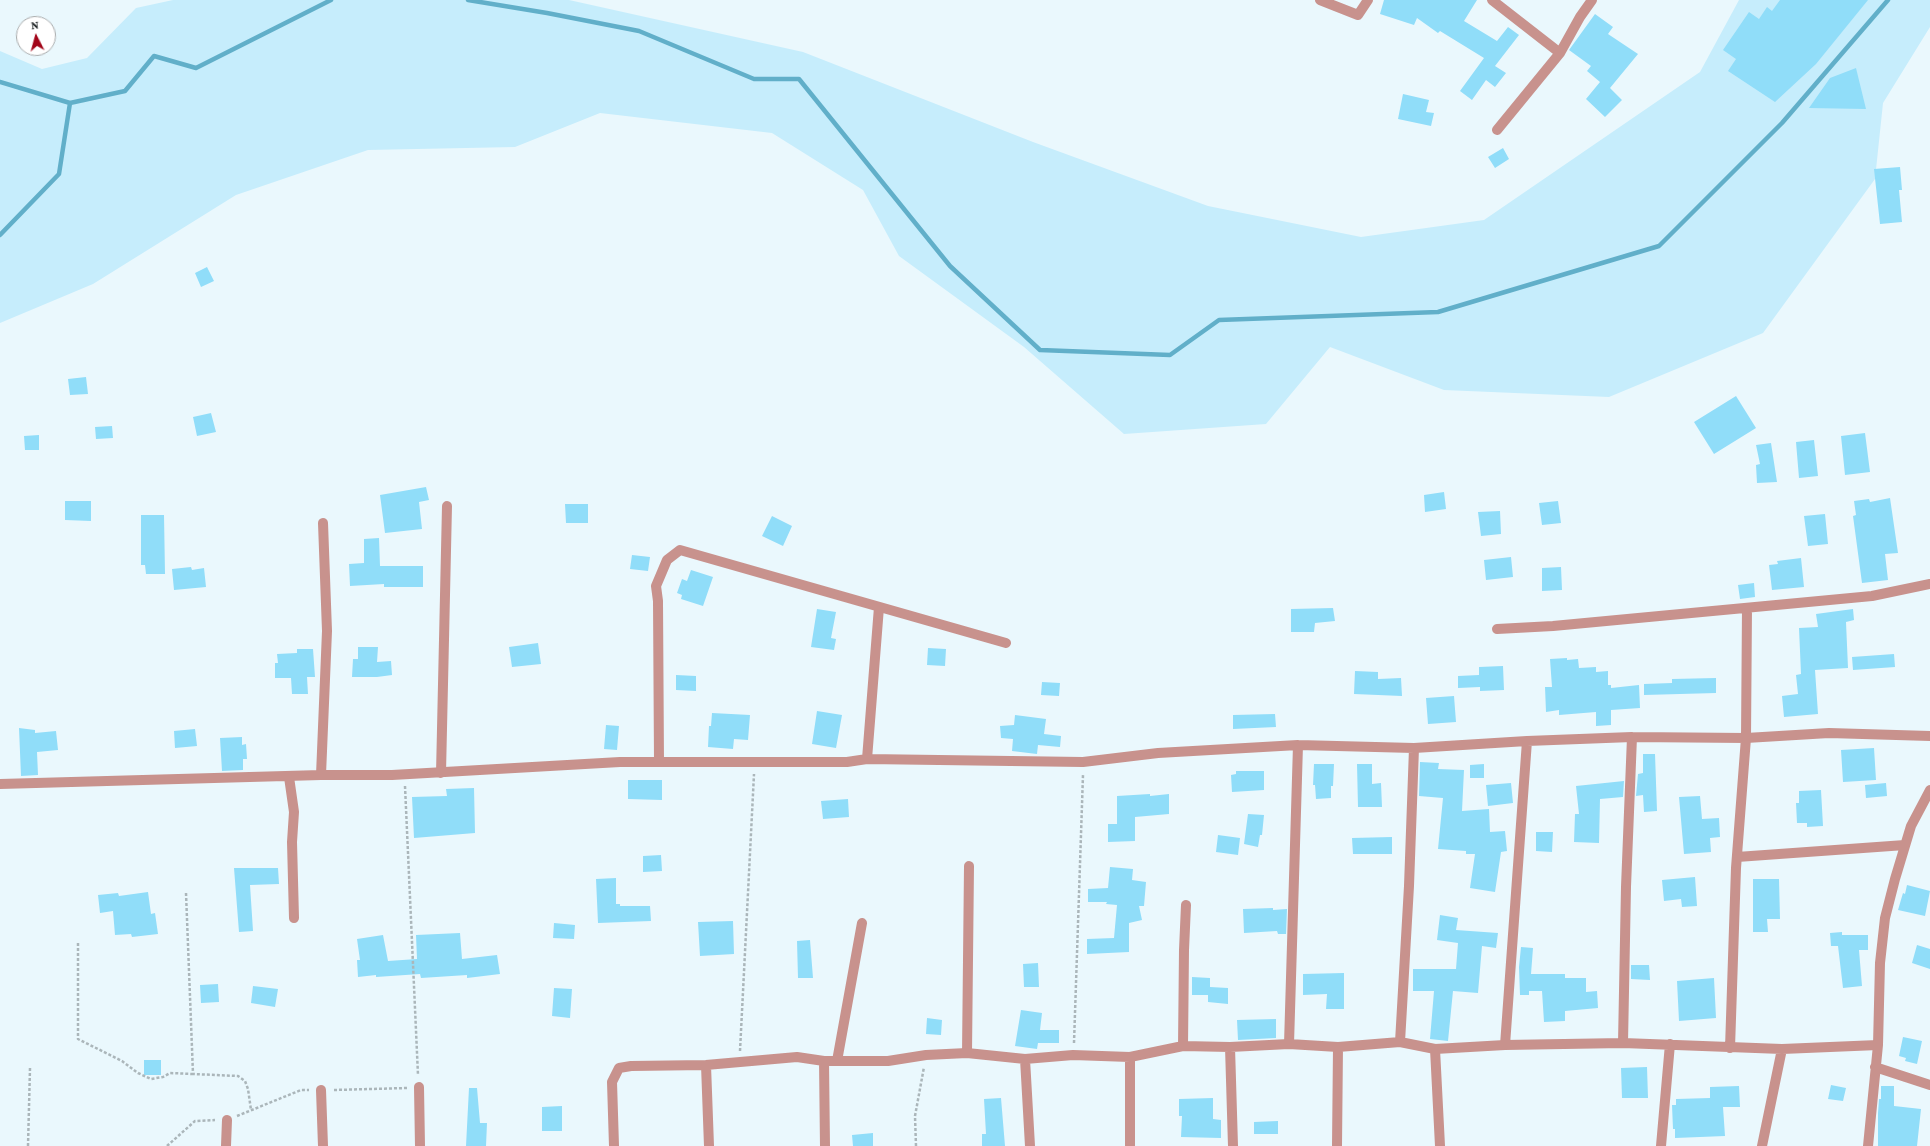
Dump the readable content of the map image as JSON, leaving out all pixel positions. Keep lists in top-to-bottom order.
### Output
{
  "north": "top"
}
